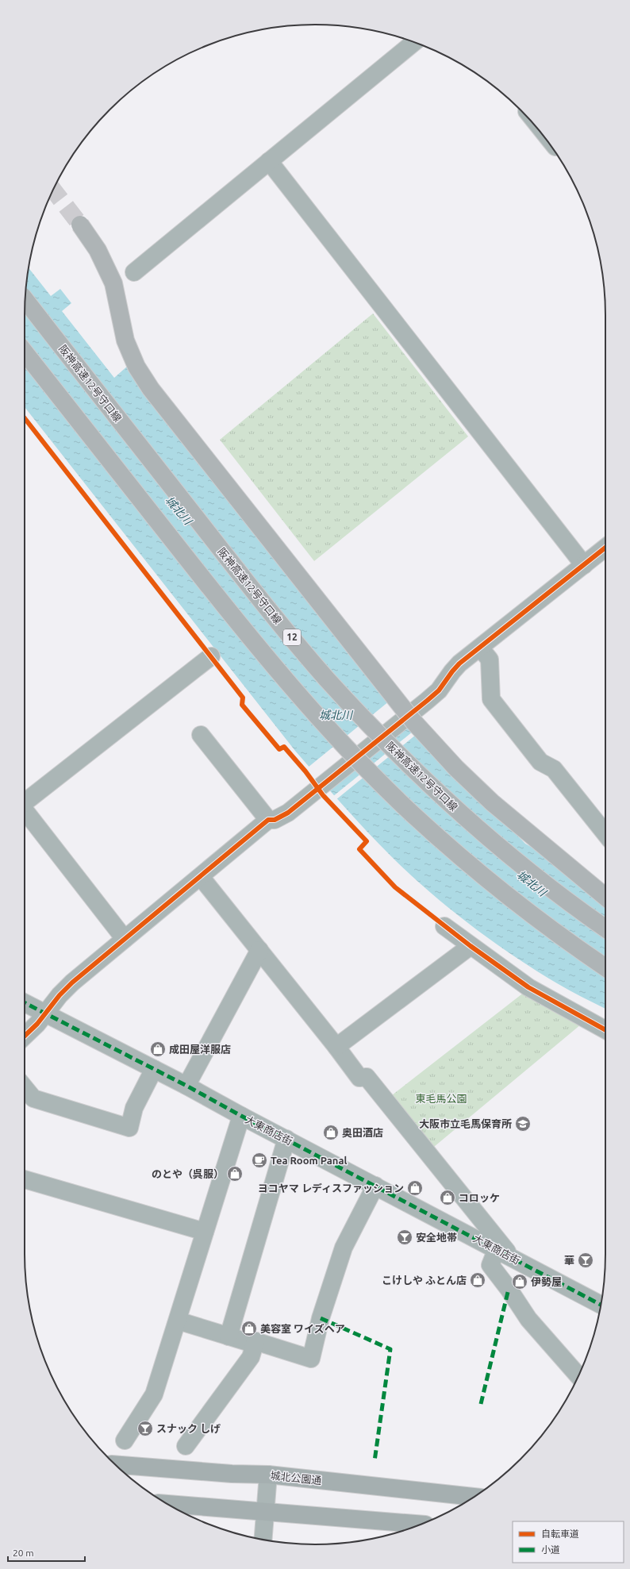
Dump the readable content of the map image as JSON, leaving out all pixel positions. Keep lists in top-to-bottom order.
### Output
{
  "streets": {
    "highway": ["阪神高速12号守口線", "12"],
    "main road": ["城北公園通"],
    "street": ["大東商店街"]
  },
  "water": ["城北川"],
  "parks": ["東毛馬公園"],
  "places": {
    "shop": [
      "成田屋洋服店",
      "奥田酒店",
      "のとや（呉服）",
      "ヨコヤマ レディスファッション",
      "コロッケ",
      "こけしや ふとん店",
      "伊勢屋",
      "美容室 ワイズヘア"
    ],
    "school or university": ["大阪市立毛馬保育所"],
    "cafe": ["Tea Room Panal"],
    "bar": ["安全地帯", "華", "スナック しげ"]
  },
  "legend": ["自転車道", "小道"],
  "scale_bar": "20 m"
}
